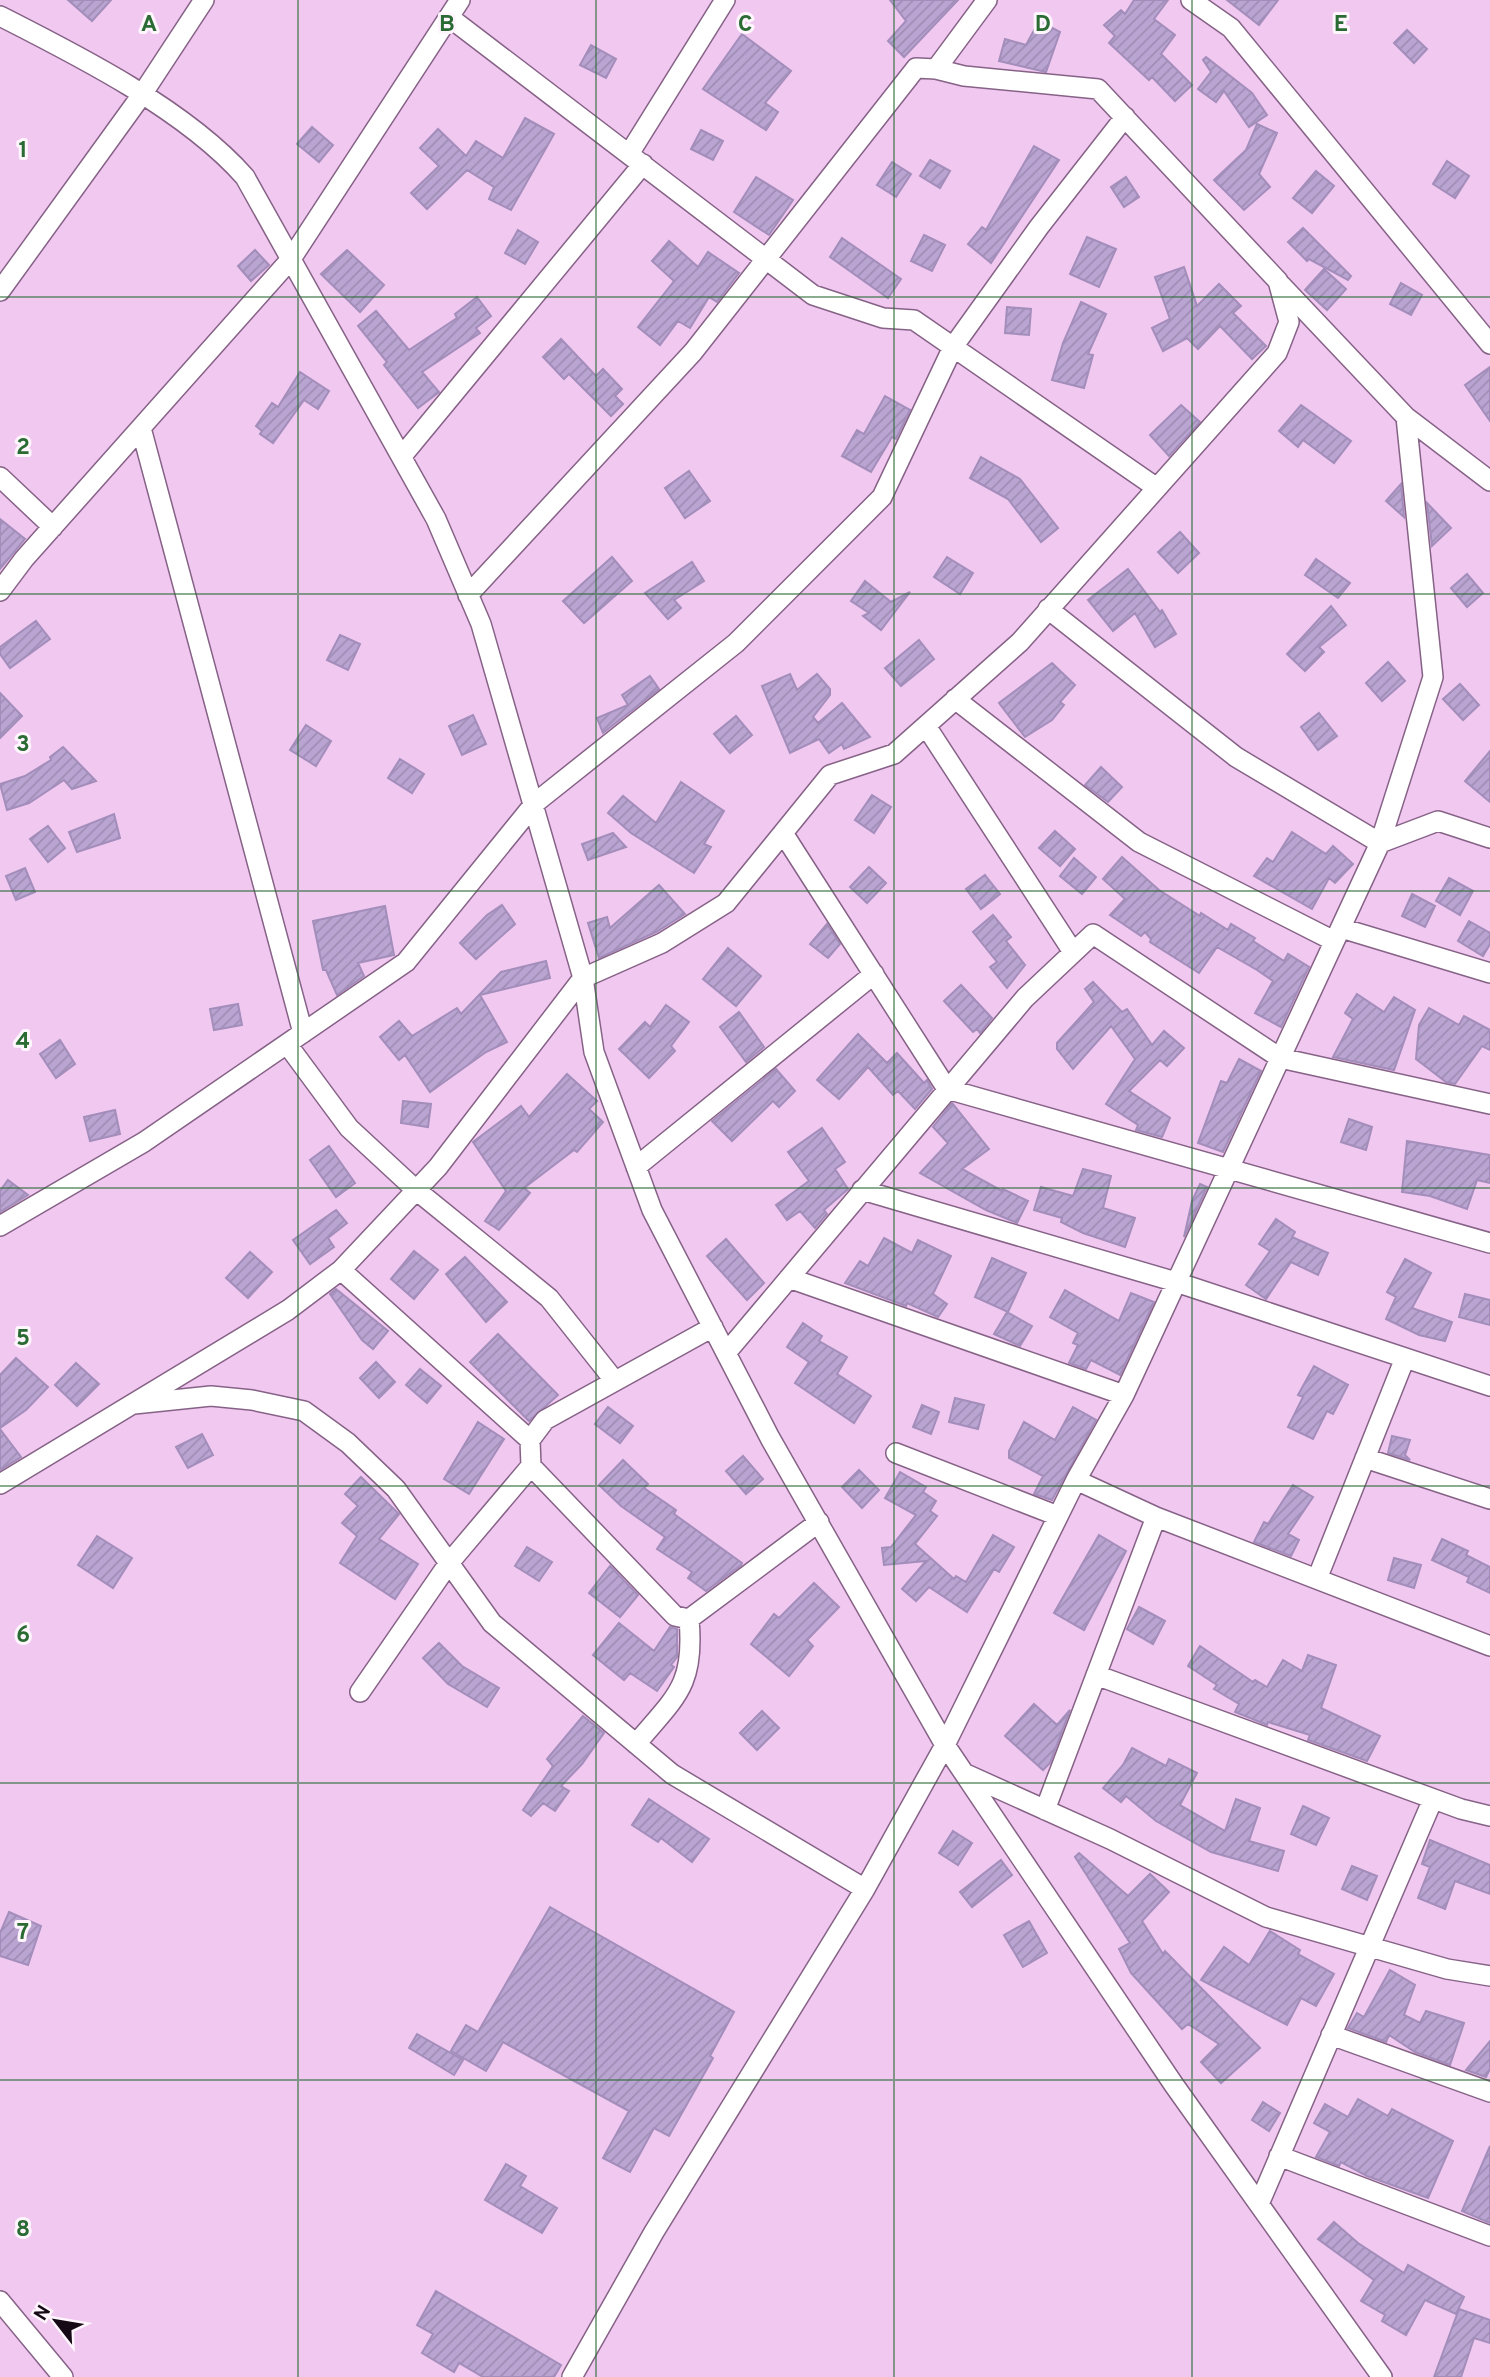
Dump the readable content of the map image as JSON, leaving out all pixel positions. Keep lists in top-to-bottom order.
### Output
{
  "north": "top left",
  "grid": {
    "columns": [
      "A",
      "B",
      "C",
      "D",
      "E"
    ],
    "rows": [
      "1",
      "2",
      "3",
      "4",
      "5",
      "6",
      "7",
      "8"
    ]
  }
}
